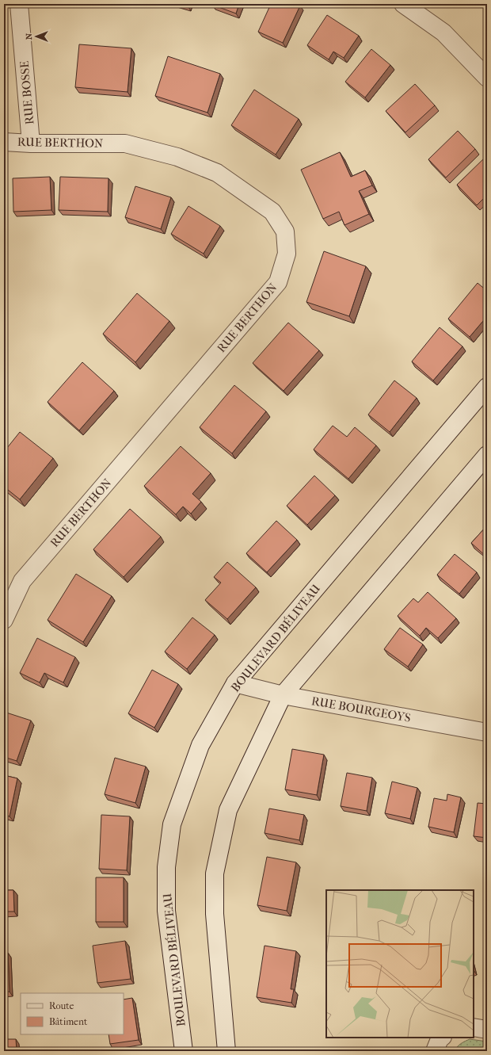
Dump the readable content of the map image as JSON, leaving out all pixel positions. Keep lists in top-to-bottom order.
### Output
{
  "streets": {
    "street": [
      "RUE BOSSE",
      "RUE BERTHON",
      "BOULEVARD BÉLIVEAU",
      "RUE BOURGEOYS"
    ]
  },
  "crossings": [
    ["RUE BOSSE", "RUE BERTHON"],
    ["BOULEVARD BÉLIVEAU", "RUE BOURGEOYS"]
  ],
  "legend": ["Route", "Bâtiment"],
  "north": "left"
}
